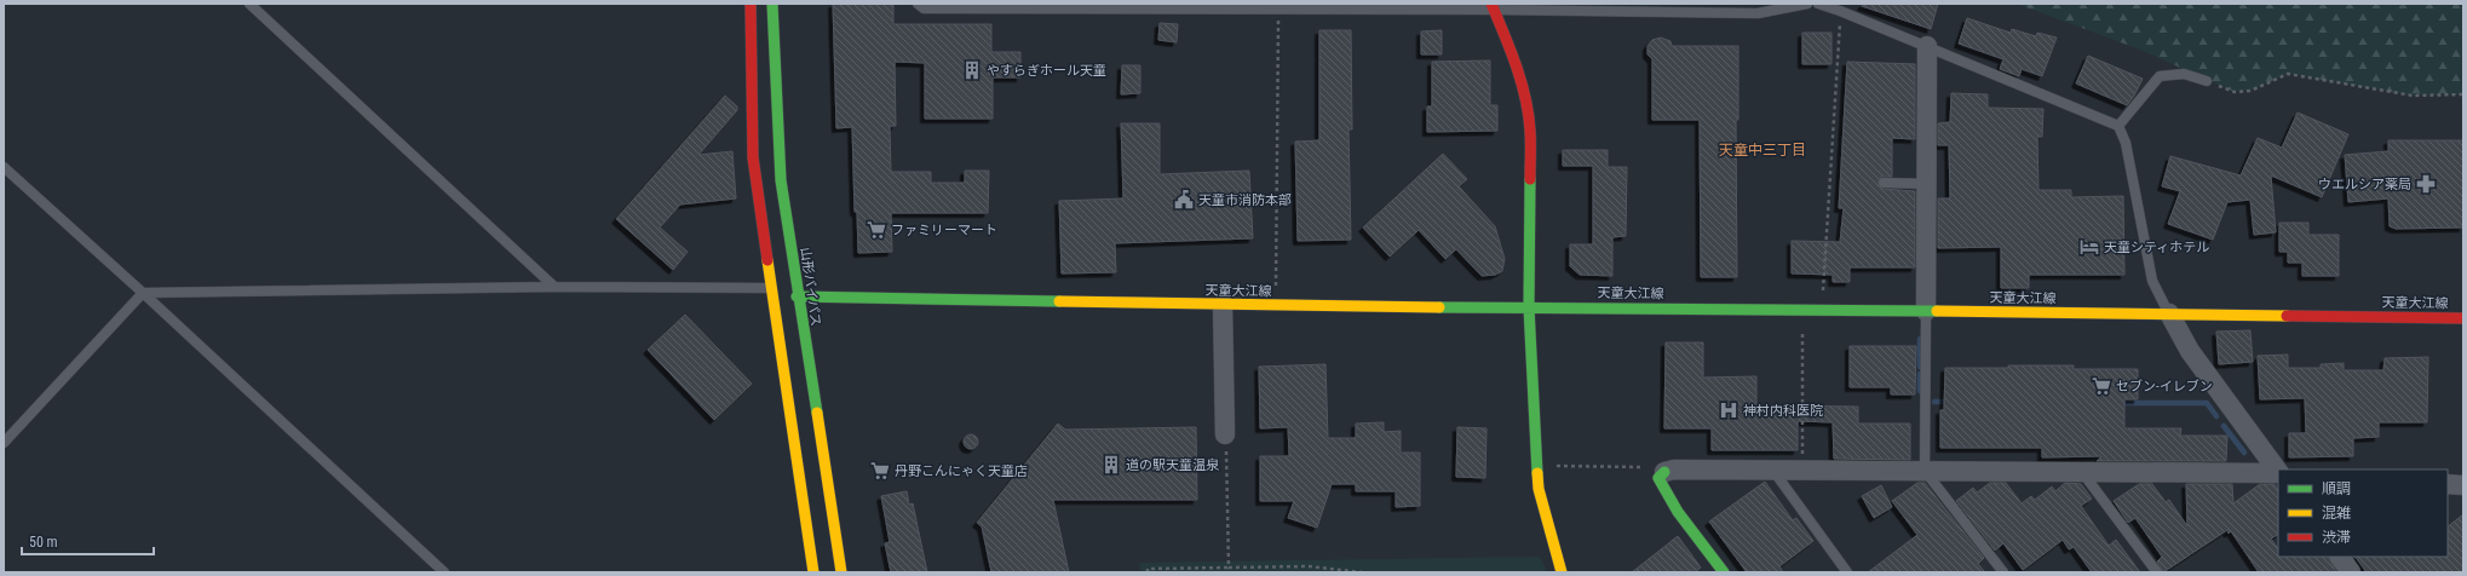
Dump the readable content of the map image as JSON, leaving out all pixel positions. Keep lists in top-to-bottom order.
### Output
{
  "streets": {
    "main road": ["山形バイパス", "天童大江線"]
  },
  "crossings": [
    ["山形バイパス", "天童大江線"]
  ],
  "districts": ["天童中三丁目"],
  "places": {
    "building": ["やすらぎホール天童", "道の駅天童温泉"],
    "pharmacy": ["ウエルシア薬局"],
    "public building": ["天童市消防本部"],
    "supermarket": ["ファミリーマート", "セブン-イレブン", "丹野こんにゃく天童店"],
    "hotel": ["天童シティホテル"],
    "hospital": ["神村内科医院"]
  },
  "legend": ["順調", "混雑", "渋滞"],
  "scale_bar": "50 m"
}
